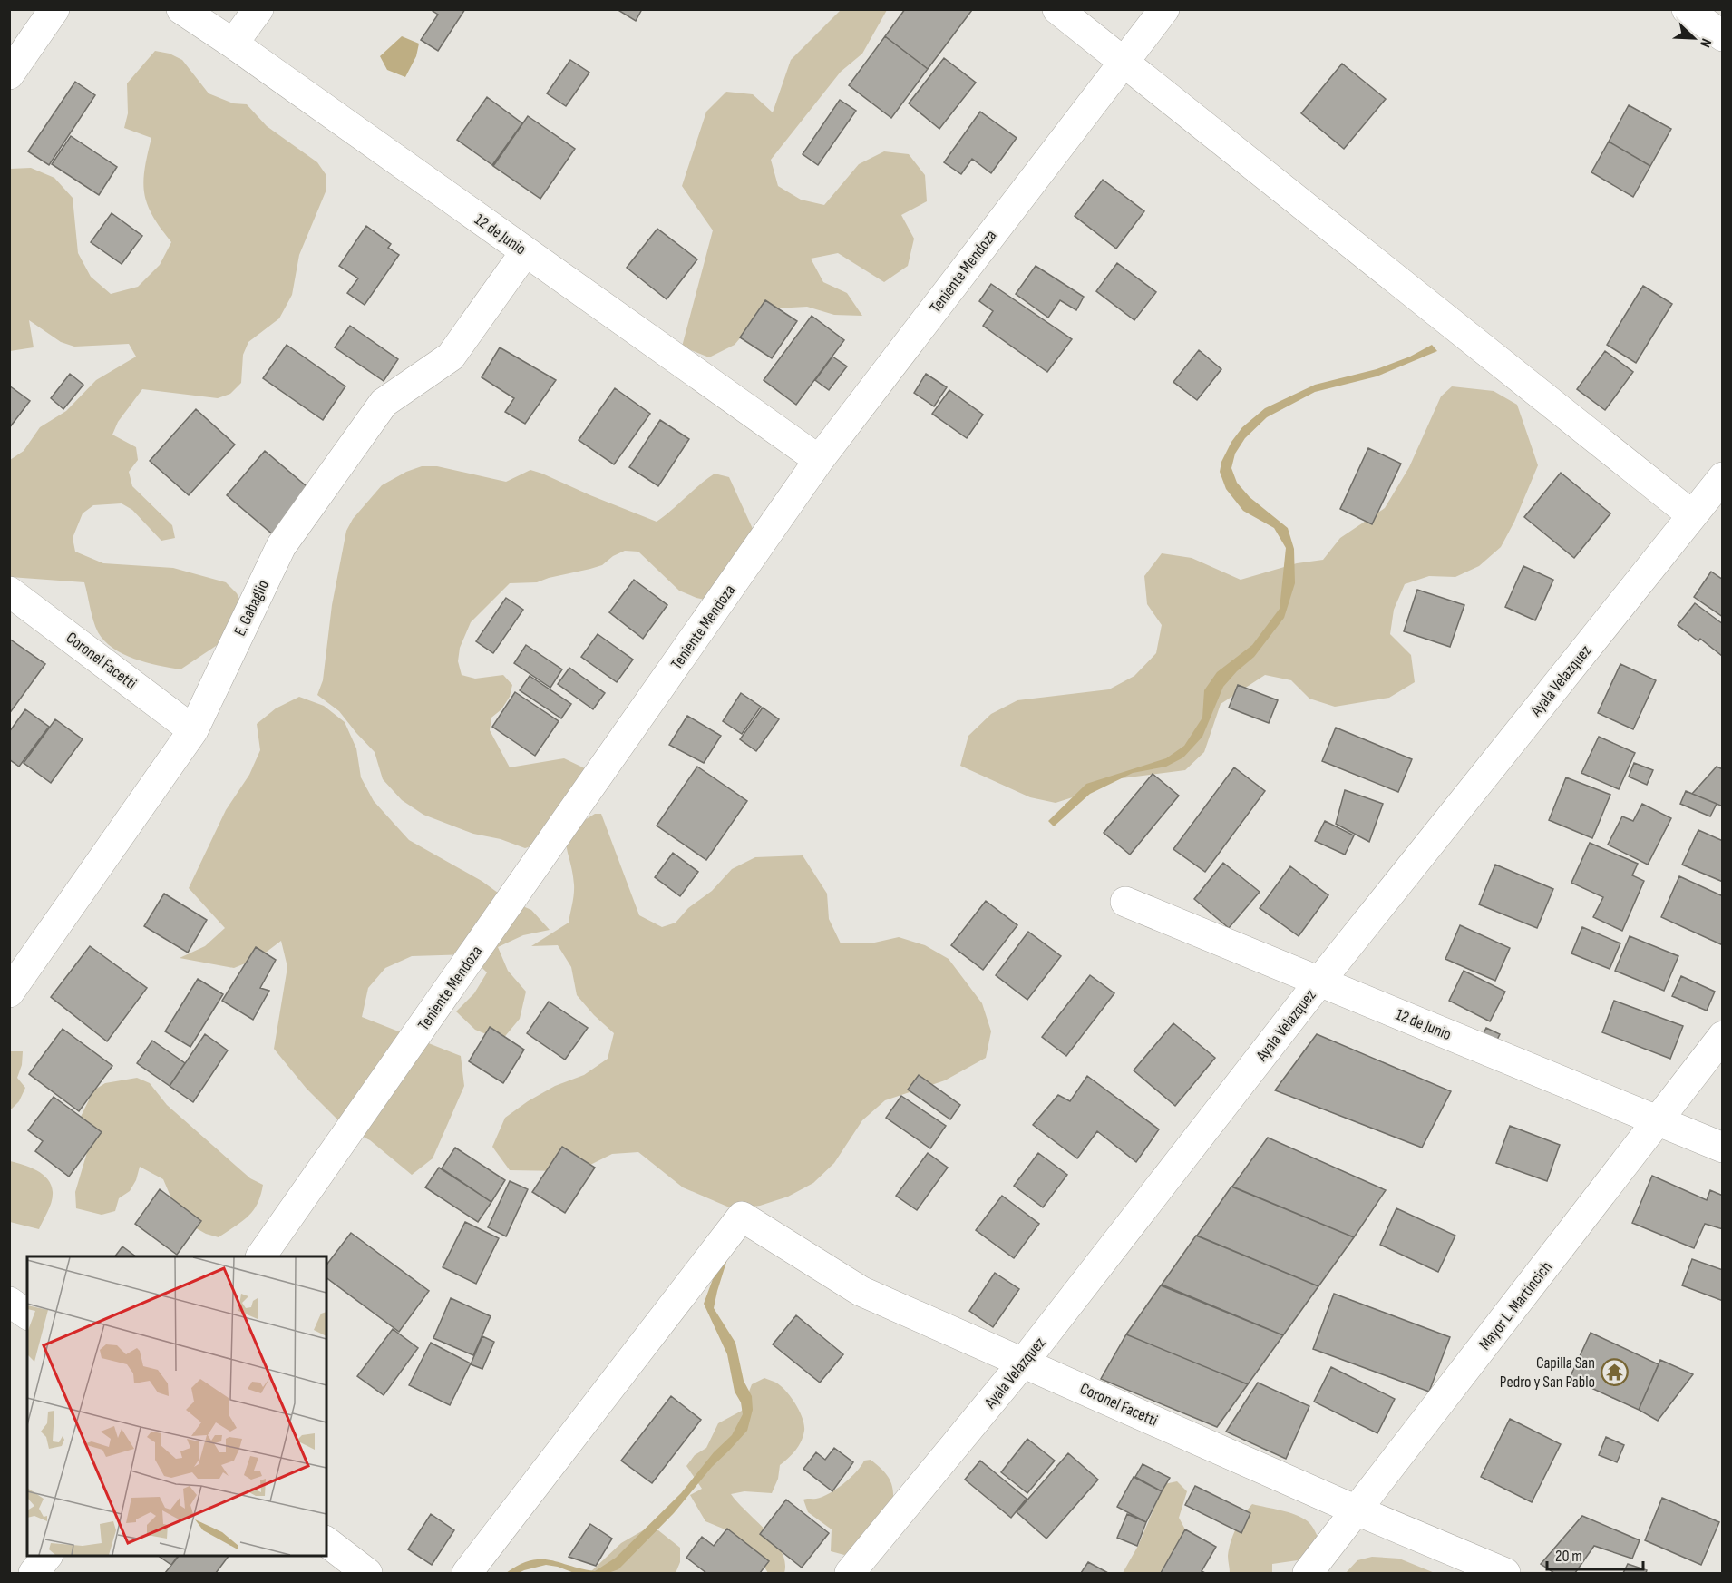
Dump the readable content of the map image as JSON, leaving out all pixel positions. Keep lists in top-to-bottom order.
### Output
{
  "streets": {
    "street": [
      "12 de Junio",
      "Teniente Mendoza",
      "E. Gabaglio",
      "Coronel Facetti",
      "Ayala Velazquez",
      "Mayor L. Martincich"
    ]
  },
  "crossings": [
    ["12 de Junio", "Teniente Mendoza"],
    ["12 de Junio", "E. Gabaglio"],
    ["12 de Junio", "Ayala Velazquez"],
    ["12 de Junio", "Mayor L. Martincich"],
    ["E. Gabaglio", "Coronel Facetti"],
    ["Coronel Facetti", "Ayala Velazquez"],
    ["Coronel Facetti", "Mayor L. Martincich"]
  ],
  "places": {
    "temple": ["Capilla San Pedro y San Pablo"]
  },
  "scale_bar": "20 m",
  "north": "bottom right"
}
